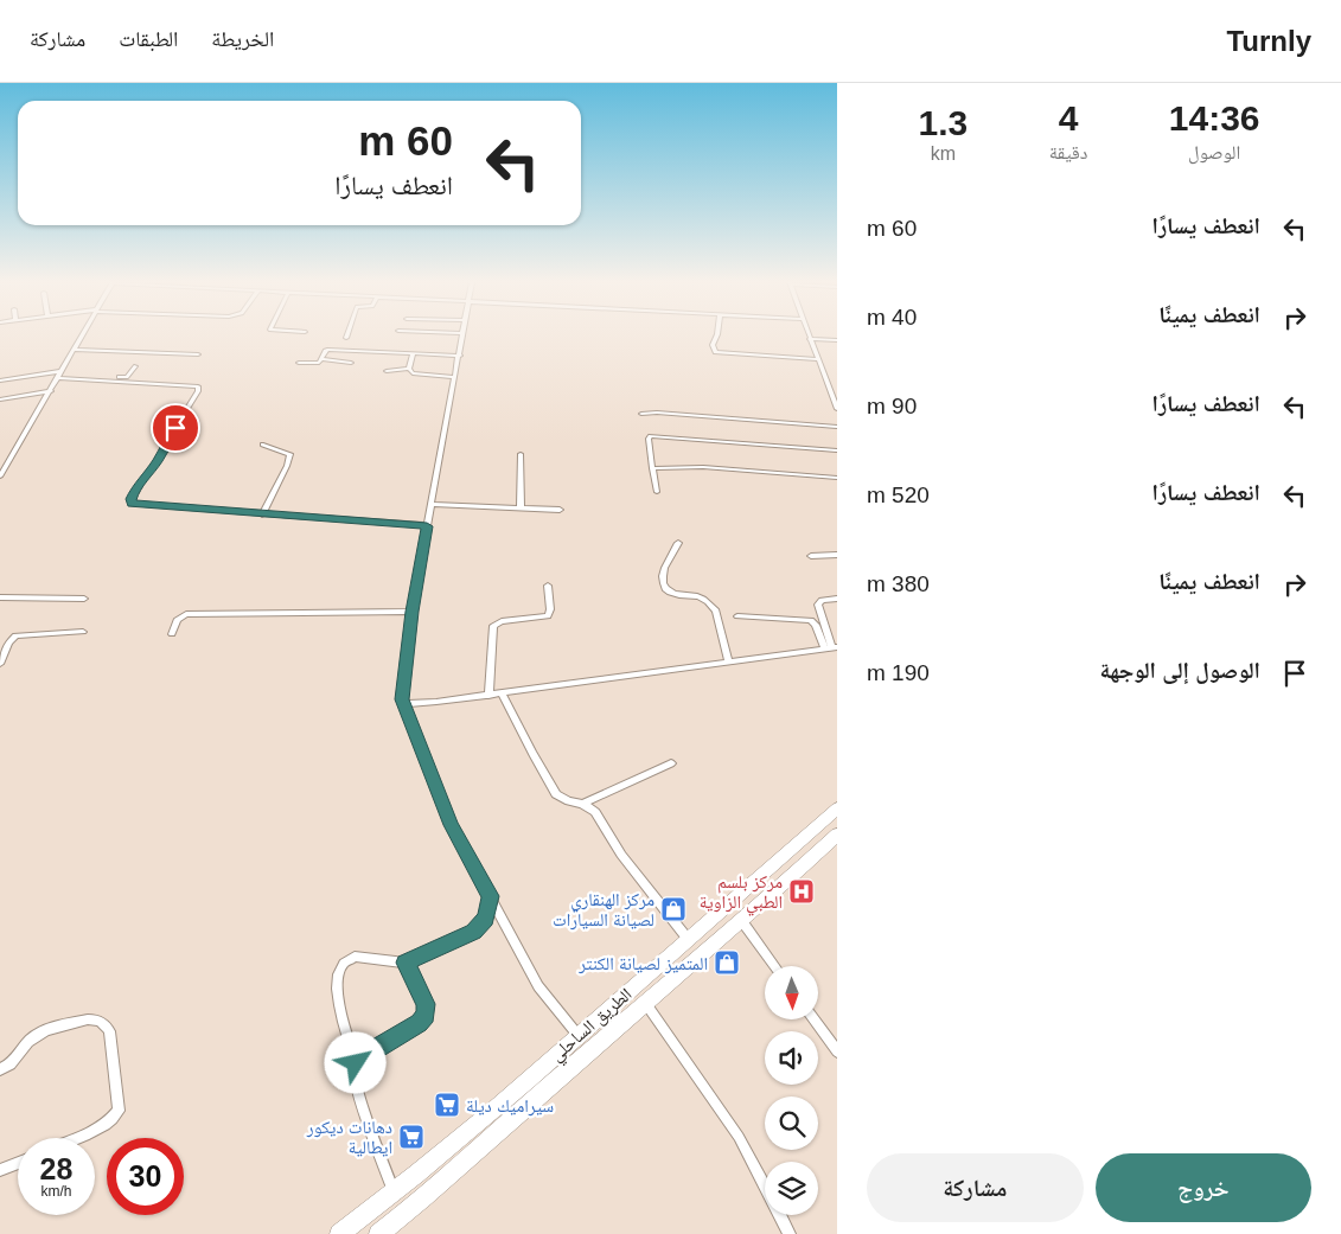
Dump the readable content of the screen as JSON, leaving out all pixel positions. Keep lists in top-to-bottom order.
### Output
{
  "streets": {
    "highway": ["الطريق الساحلي"]
  },
  "places": {
    "hospital": ["مركز بلسم الطبي الزاوية"],
    "shop": ["مركز الهنقاري لصيانة السيارات", "المتميز لصيانة الكنتر"],
    "supermarket": ["سيراميك ديلة", "دهانات ديكور ايطالية"]
  },
  "north": "bottom",
  "page": {
    "header": "Turnly",
    "nav": ["الخريطة", "الطبقات", "مشاركة"],
    "eta": [
      "14:36",
      "الوصول",
      "4",
      "دقيقة",
      "1.3",
      "km"
    ],
    "turn": ["60 m", "انعطف يسارًا"],
    "list": [
      {
        "name": "انعطف يسارًا",
        "value": "60 m"
      },
      {
        "name": "انعطف يمينًا",
        "value": "40 m"
      },
      {
        "name": "انعطف يسارًا",
        "value": "90 m"
      },
      {
        "name": "انعطف يسارًا",
        "value": "520 m"
      },
      {
        "name": "انعطف يمينًا",
        "value": "380 m"
      },
      {
        "name": "الوصول إلى الوجهة",
        "value": "190 m"
      }
    ],
    "speed": "28 km/h",
    "limit": "30",
    "buttons": ["خروج", "مشاركة"]
  }
}
